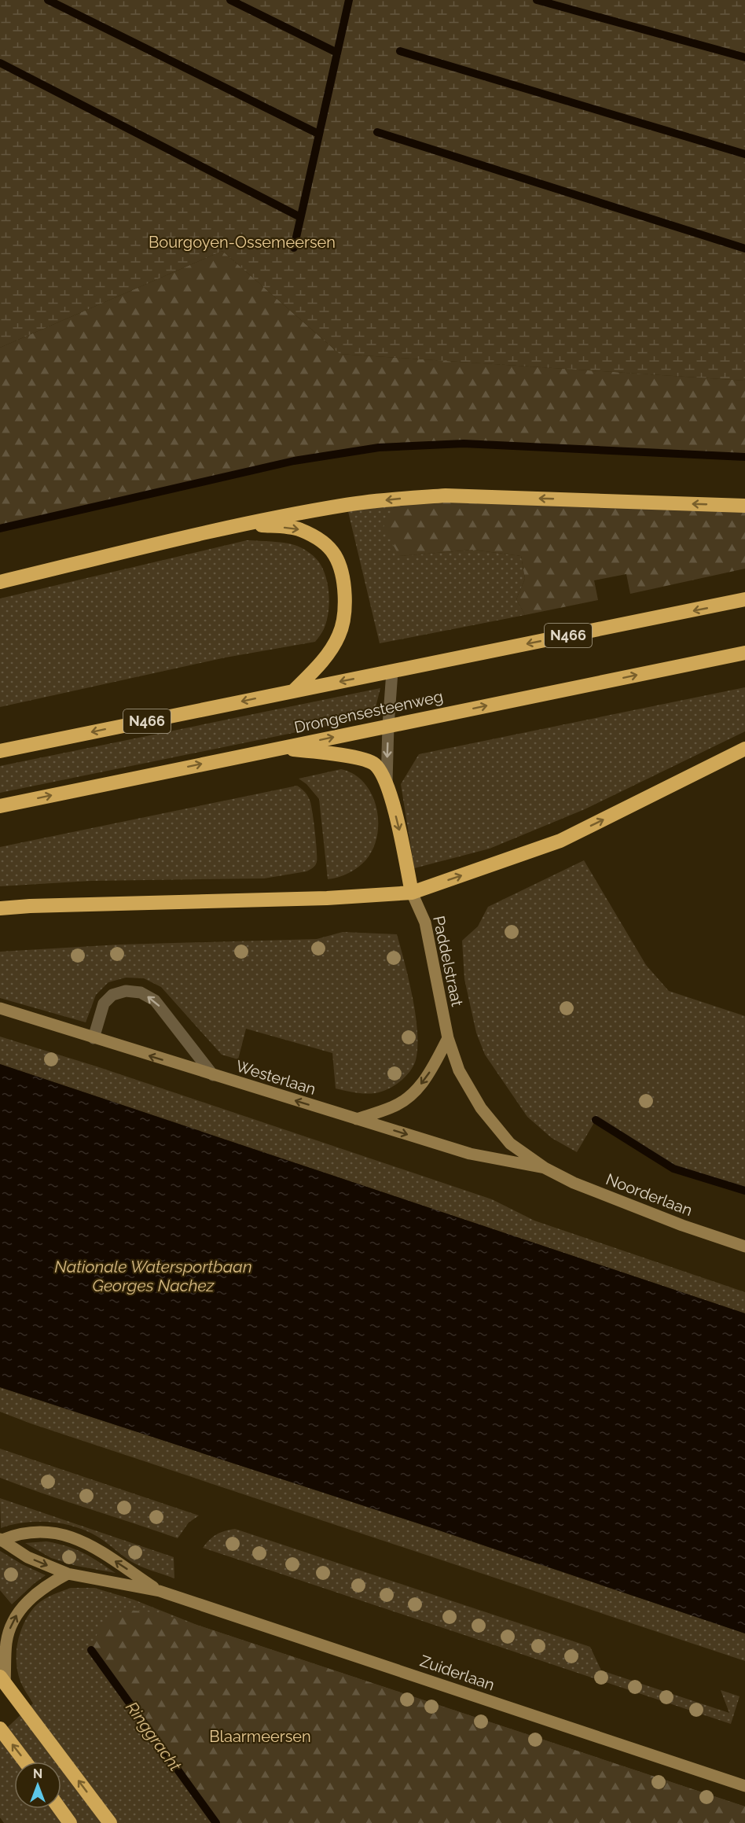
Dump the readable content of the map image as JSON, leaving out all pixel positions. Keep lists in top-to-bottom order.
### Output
{
  "streets": {
    "highway": ["N466", "Drongensesteenweg"],
    "street": [
      "Paddelstraat",
      "Westerlaan",
      "Noorderlaan",
      "Zuiderlaan"
    ]
  },
  "crossings": [
    ["Paddelstraat", "Westerlaan"],
    ["Paddelstraat", "Noorderlaan"],
    ["Westerlaan", "Noorderlaan"]
  ],
  "water": ["Nationale Watersportbaan Georges Nachez", "Ringgracht"],
  "parks": ["Bourgoyen-Ossemeersen", "Blaarmeersen"],
  "north": "top"
}
